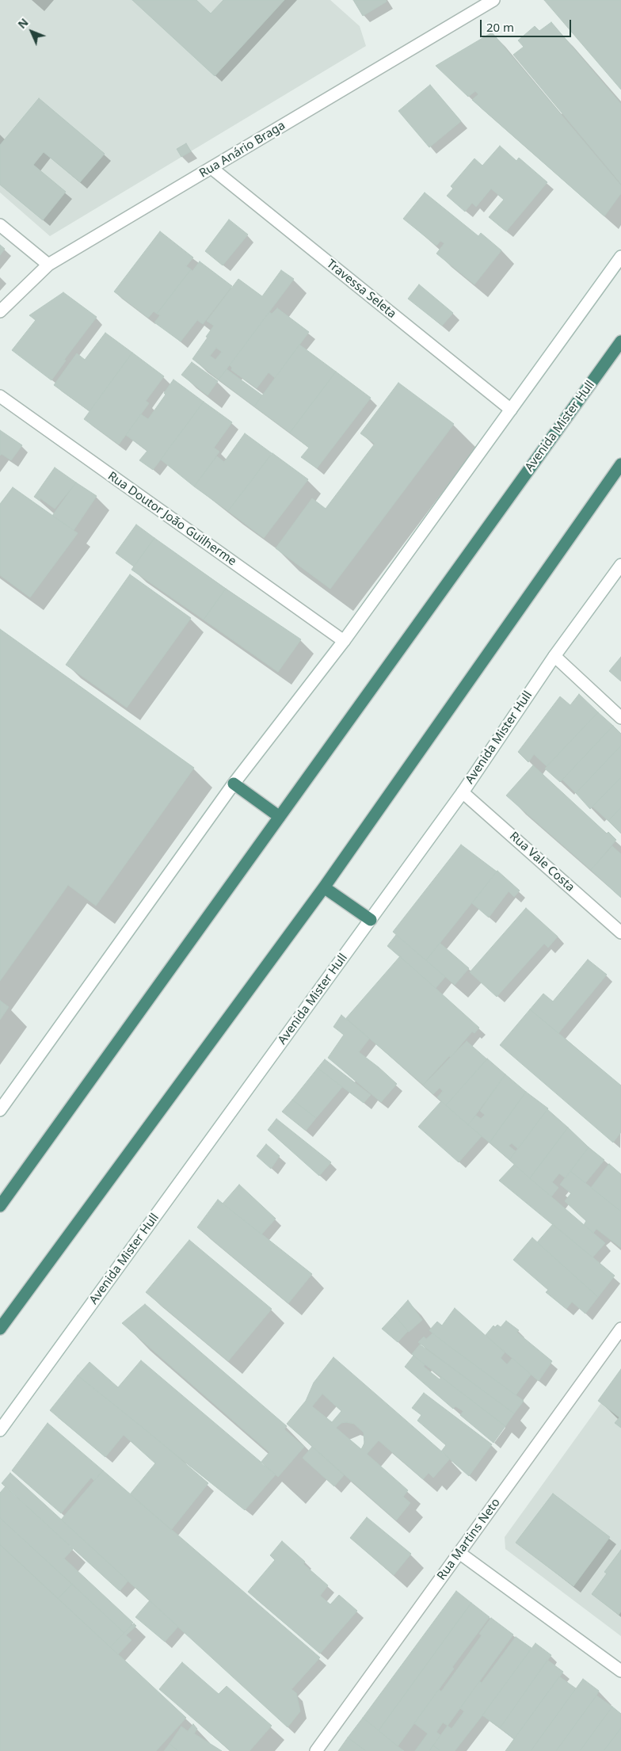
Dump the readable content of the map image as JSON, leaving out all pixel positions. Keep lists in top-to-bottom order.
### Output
{
  "streets": {
    "highway": ["Avenida Mister Hull"],
    "street": [
      "Rua Anário Braga",
      "Travessa Seleta",
      "Rua Doutor João Guilherme",
      "Rua Vale Costa",
      "Rua Martins Neto"
    ]
  },
  "crossings": [
    ["Rua Anário Braga", "Travessa Seleta"],
    ["Avenida Mister Hull", "Rua Vale Costa"]
  ],
  "scale_bar": "20 m",
  "north": "top left"
}
